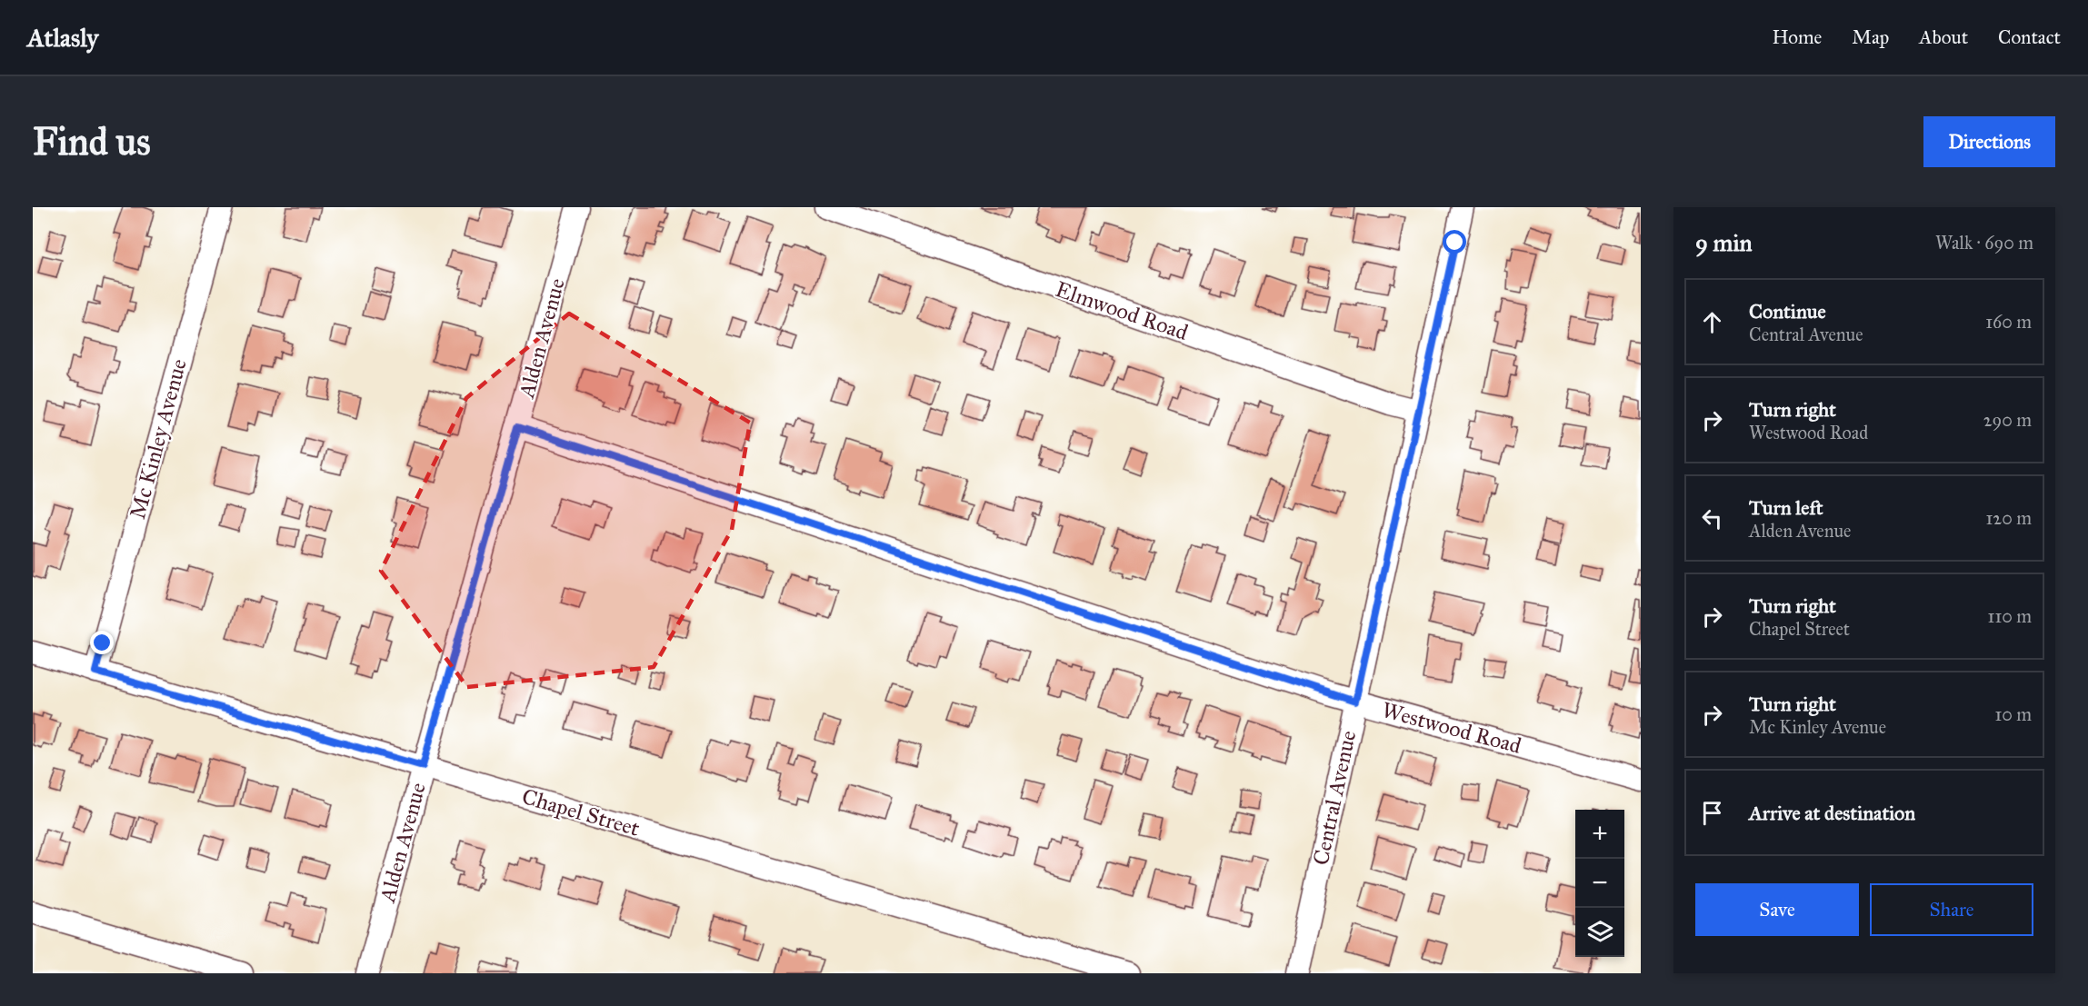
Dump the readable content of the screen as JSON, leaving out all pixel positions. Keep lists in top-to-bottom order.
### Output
{
  "streets": {
    "street": [
      "Elmwood Road",
      "Alden Avenue",
      "Mc Kinley Avenue",
      "Westwood Road",
      "Central Avenue",
      "Chapel Street"
    ]
  },
  "crossings": [
    ["Elmwood Road", "Central Avenue"],
    ["Alden Avenue", "Westwood Road"],
    ["Alden Avenue", "Chapel Street"],
    ["Mc Kinley Avenue", "Chapel Street"],
    ["Westwood Road", "Central Avenue"]
  ],
  "page": {
    "header": "Atlasly",
    "nav": [
      "Home",
      "Map",
      "About",
      "Contact"
    ],
    "buttons": [
      "Directions",
      ["Save", "Share"]
    ],
    "title": "Find us",
    "heading": ["9 min", "Walk · 690 m"],
    "list": [
      ["Continue", "Central Avenue", "160 m"],
      ["Turn right", "Westwood Road", "290 m"],
      ["Turn left", "Alden Avenue", "120 m"],
      ["Turn right", "Chapel Street", "110 m"],
      ["Turn right", "Mc Kinley Avenue", "10 m"],
      "Arrive at destination"
    ],
    "map_buttons": ["+", "−"]
  }
}
